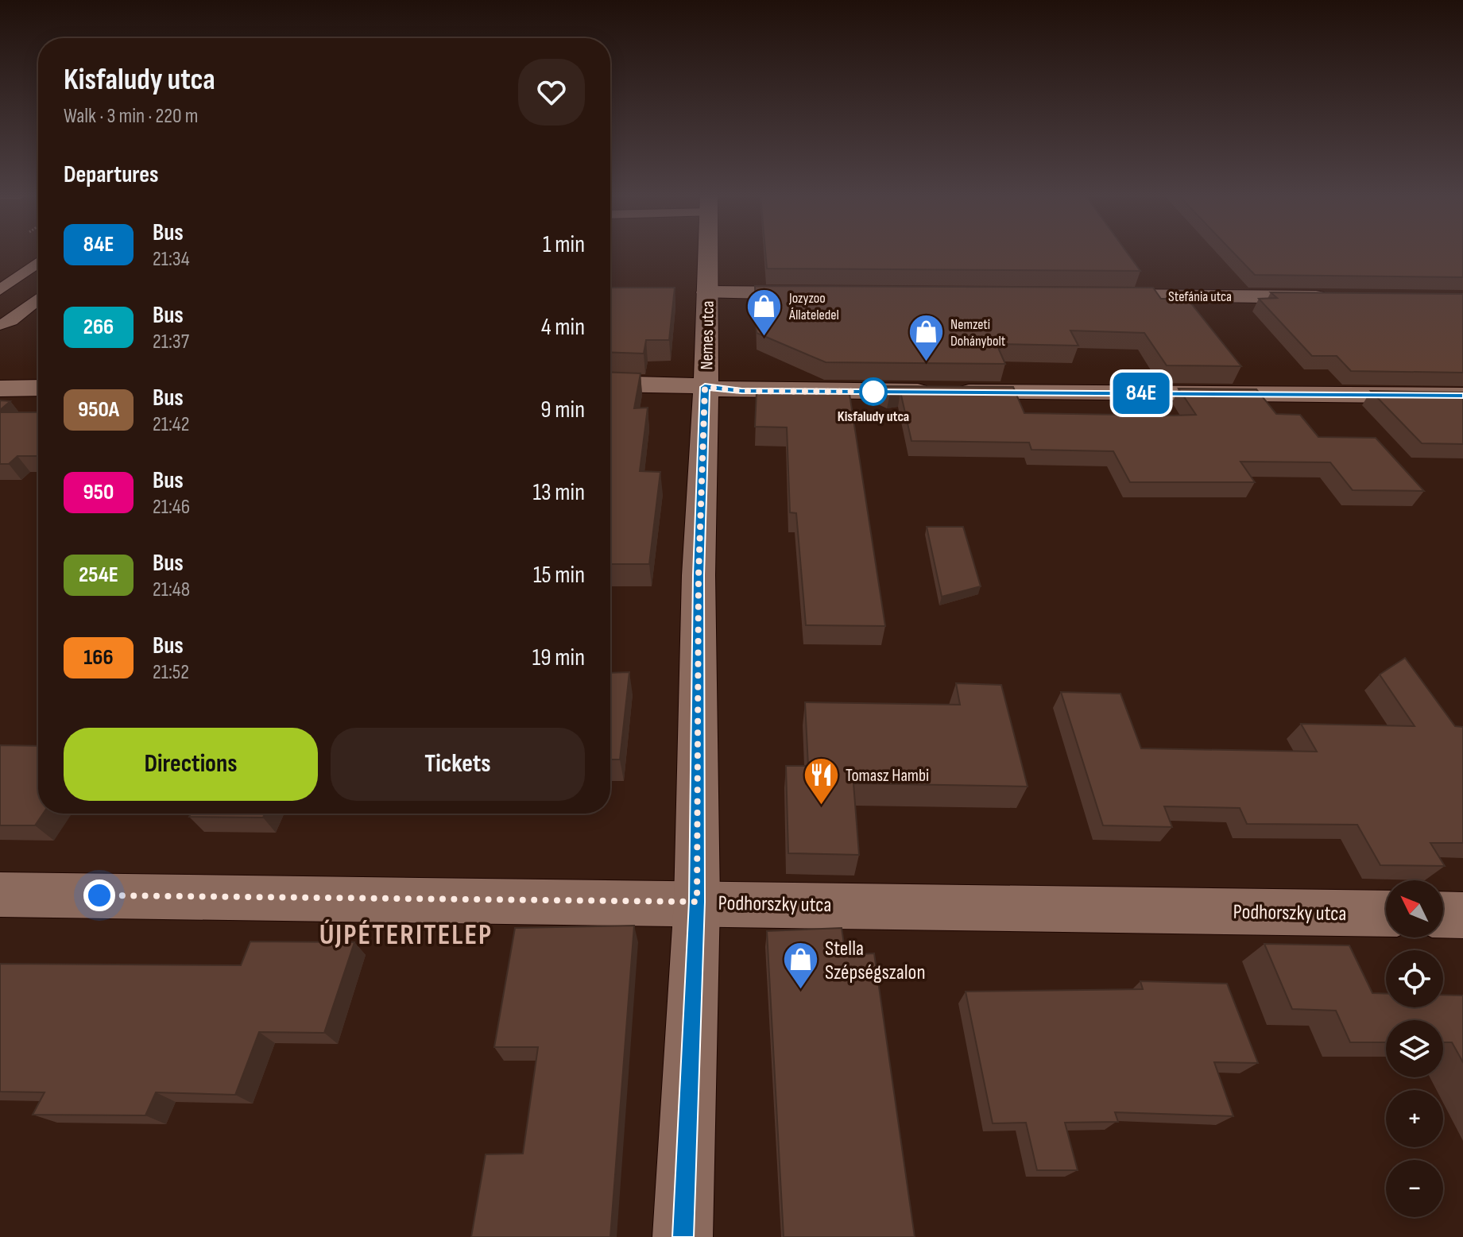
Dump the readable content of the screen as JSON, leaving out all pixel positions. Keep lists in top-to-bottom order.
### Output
{
  "streets": {
    "street": ["Stefánia utca", "Nemes utca", "Podhorszky utca"]
  },
  "crossings": [
    ["Nemes utca", "Podhorszky utca"]
  ],
  "districts": ["ÚJPÉTERITELEP"],
  "places": {
    "shop": ["Jozyzoo Állateledel", "Nemzeti Dohánybolt", "Stella Szépségszalon"],
    "other": ["Kisfaludy utca"],
    "restaurant": ["Tomasz Hambi"]
  },
  "lines": ["bus line 84E"],
  "north": "top left",
  "page": {
    "on_map": "84E",
    "heading": [
      ["Kisfaludy utca", "Walk · 3 min · 220 m"],
      "Departures"
    ],
    "list": [
      {
        "mark": "84E",
        "name": "Bus",
        "note": "21:34",
        "value": "1 min"
      },
      {
        "mark": "266",
        "name": "Bus",
        "note": "21:37",
        "value": "4 min"
      },
      {
        "mark": "950A",
        "name": "Bus",
        "note": "21:42",
        "value": "9 min"
      },
      {
        "mark": "950",
        "name": "Bus",
        "note": "21:46",
        "value": "13 min"
      },
      {
        "mark": "254E",
        "name": "Bus",
        "note": "21:48",
        "value": "15 min"
      },
      {
        "mark": "166",
        "name": "Bus",
        "note": "21:52",
        "value": "19 min"
      }
    ],
    "buttons": ["Directions", "Tickets"],
    "map_buttons": ["+", "−"]
  }
}
